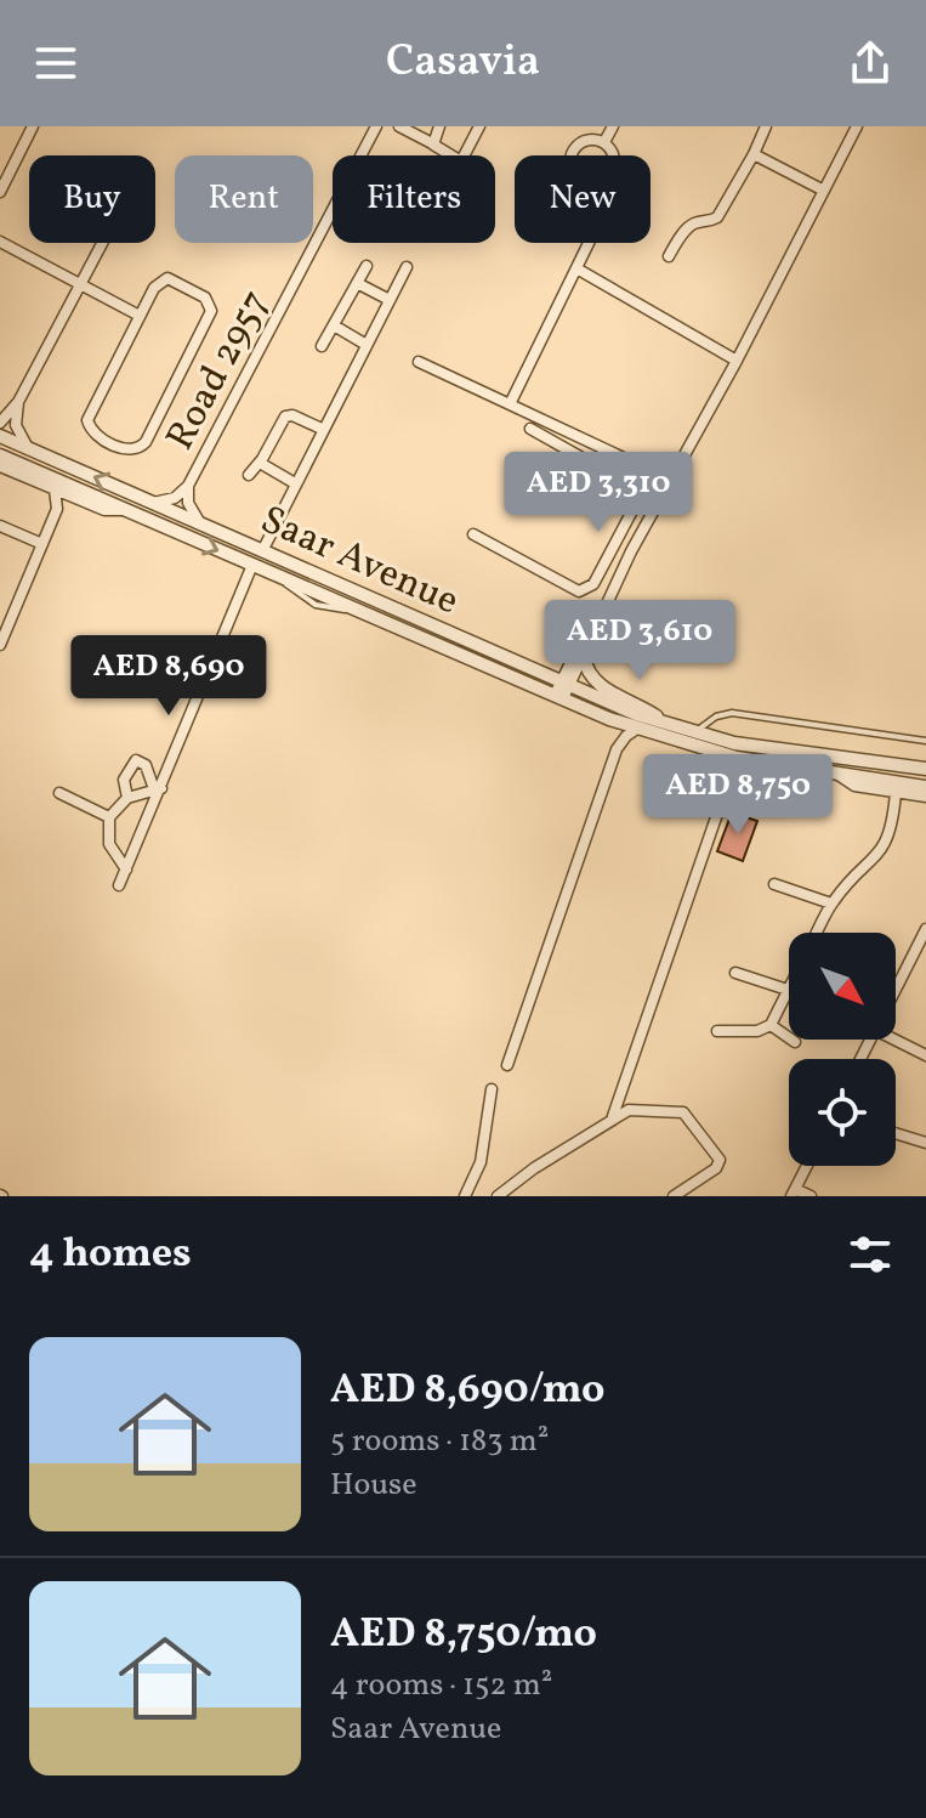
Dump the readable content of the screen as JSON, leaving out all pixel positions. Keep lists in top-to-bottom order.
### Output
{
  "streets": {
    "street": ["Road 2957", "Saar Avenue"]
  },
  "crossings": [
    ["Road 2957", "Saar Avenue"]
  ],
  "north": "bottom right",
  "page": {
    "header": "Casavia",
    "chip": [
      "Buy",
      "Rent",
      "Filters",
      "New"
    ],
    "price": [
      "AED 3,310",
      "AED 3,610",
      "AED 8,690",
      "AED 8,750"
    ],
    "heading": "4 homes",
    "list": [
      {
        "name": "AED 8,690/mo",
        "note": "5 rooms · 183 m² · House"
      },
      {
        "name": "AED 8,750/mo",
        "note": "4 rooms · 152 m² · Saar Avenue"
      }
    ]
  }
}
